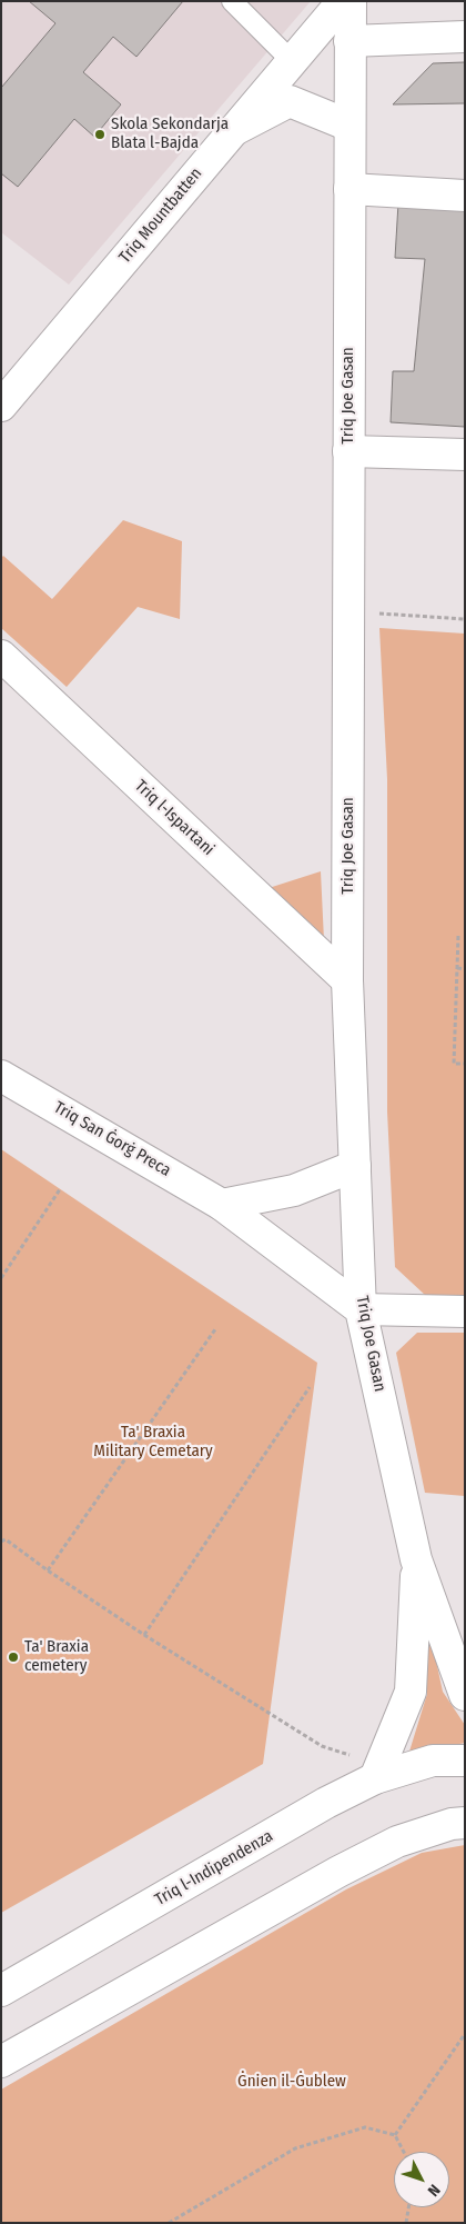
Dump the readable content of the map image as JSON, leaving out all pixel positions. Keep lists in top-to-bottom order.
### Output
{
  "streets": {
    "main road": [
      "Triq Mountbatten",
      "Triq Joe Gasan",
      "Triq l-Ispartani",
      "Triq San Ġorġ Preca",
      "Triq l-Indipendenza"
    ]
  },
  "crossings": [
    ["Triq Joe Gasan", "Triq l-Ispartani"],
    ["Triq Joe Gasan", "Triq San Ġorġ Preca"],
    ["Triq Joe Gasan", "Triq l-Indipendenza"]
  ],
  "parks": ["Ta' Braxia Military Cemetary", "Ġnien il-Ġublew"],
  "places": ["Skola Sekondarja Blata l-Bajda", "Ta' Braxia cemetery"],
  "north": "bottom right"
}
